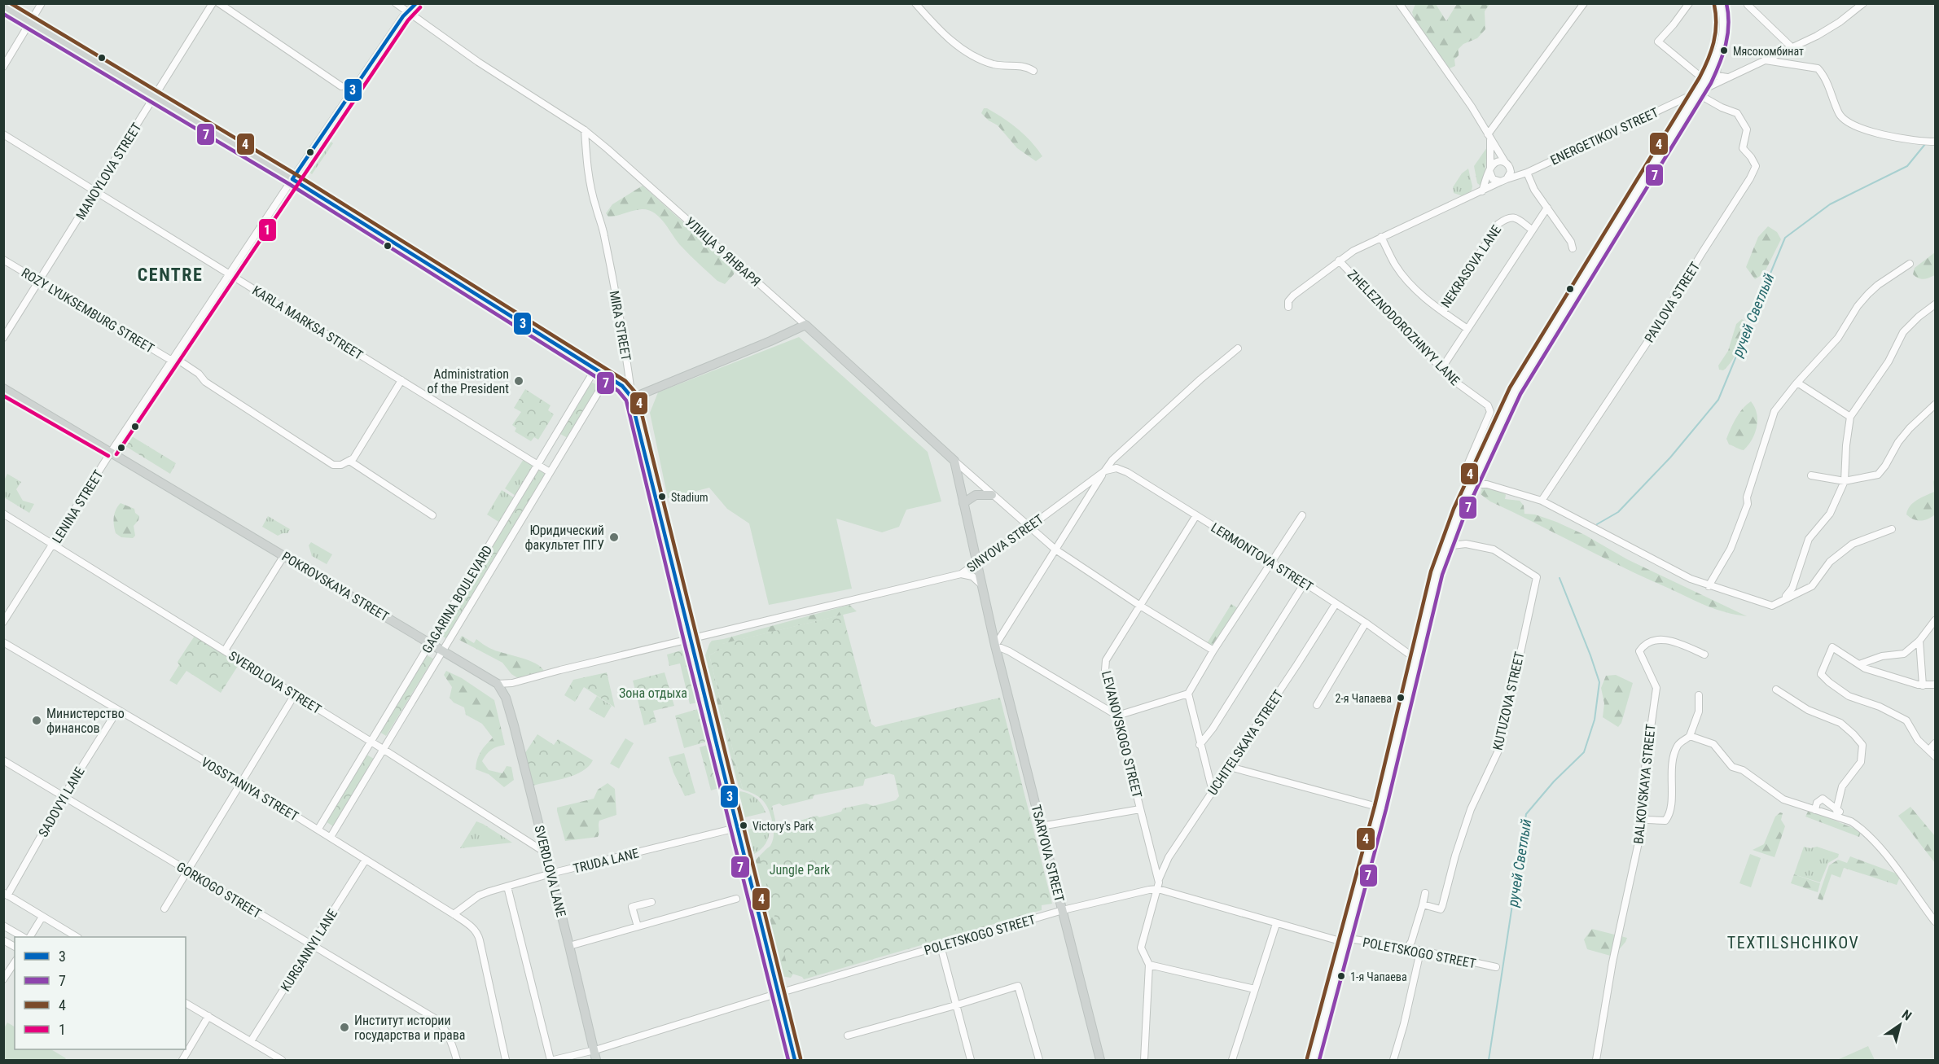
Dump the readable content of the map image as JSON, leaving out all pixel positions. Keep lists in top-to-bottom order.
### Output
{
  "streets": {
    "main road": [
      "УЛИЦА 9 ЯНВАРЯ",
      "MIRA STREET",
      "POKROVSKAYA STREET",
      "TSARYOVA STREET",
      "SVERDLOVA LANE"
    ],
    "street": [
      "ENERGETIKOV STREET",
      "MANOYLOVA STREET",
      "NEKRASOVA LANE",
      "PAVLOVA STREET",
      "ROZY LYUKSEMBURG STREET",
      "KARLA MARKSA STREET",
      "ZHELEZNODOROZHNYY LANE",
      "LENINA STREET",
      "SINYOVA STREET",
      "LERMONTOVA STREET",
      "GAGARINA BOULEVARD",
      "SVERDLOVA STREET",
      "KUTUZOVA STREET",
      "LEVANOVSKOGO STREET",
      "UCHITELSKAYA STREET",
      "BALKOVSKAYA STREET",
      "VOSSTANIYA STREET",
      "SADOVYI LANE",
      "TRUDA LANE",
      "GORKOGO STREET",
      "POLETSKOGO STREET",
      "KURGANNYI LANE"
    ]
  },
  "crossings": [
    ["ENERGETIKOV STREET", "NEKRASOVA LANE"],
    ["ENERGETIKOV STREET", "PAVLOVA STREET"],
    ["ENERGETIKOV STREET", "ZHELEZNODOROZHNYY LANE"],
    ["MANOYLOVA STREET", "ROZY LYUKSEMBURG STREET"],
    ["MANOYLOVA STREET", "KARLA MARKSA STREET"],
    ["УЛИЦА 9 ЯНВАРЯ", "MIRA STREET"],
    ["УЛИЦА 9 ЯНВАРЯ", "LENINA STREET"],
    ["УЛИЦА 9 ЯНВАРЯ", "SINYOVA STREET"],
    ["УЛИЦА 9 ЯНВАРЯ", "LEVANOVSKOGO STREET"],
    ["УЛИЦА 9 ЯНВАРЯ", "TSARYOVA STREET"],
    ["ROZY LYUKSEMBURG STREET", "LENINA STREET"],
    ["KARLA MARKSA STREET", "LENINA STREET"],
    ["KARLA MARKSA STREET", "GAGARINA BOULEVARD"],
    ["MIRA STREET", "SINYOVA STREET"],
    ["MIRA STREET", "TRUDA LANE"],
    ["MIRA STREET", "POLETSKOGO STREET"],
    ["LENINA STREET", "POKROVSKAYA STREET"],
    ["LENINA STREET", "SVERDLOVA STREET"],
    ["SINYOVA STREET", "LERMONTOVA STREET"],
    ["SINYOVA STREET", "TSARYOVA STREET"],
    ["LERMONTOVA STREET", "LEVANOVSKOGO STREET"],
    ["LERMONTOVA STREET", "UCHITELSKAYA STREET"],
    ["POKROVSKAYA STREET", "GAGARINA BOULEVARD"],
    ["POKROVSKAYA STREET", "SVERDLOVA LANE"],
    ["GAGARINA BOULEVARD", "SVERDLOVA STREET"],
    ["GAGARINA BOULEVARD", "VOSSTANIYA STREET"],
    ["SVERDLOVA STREET", "SVERDLOVA LANE"],
    ["LEVANOVSKOGO STREET", "UCHITELSKAYA STREET"],
    ["LEVANOVSKOGO STREET", "POLETSKOGO STREET"],
    ["UCHITELSKAYA STREET", "POLETSKOGO STREET"],
    ["VOSSTANIYA STREET", "SADOVYI LANE"],
    ["VOSSTANIYA STREET", "TRUDA LANE"],
    ["VOSSTANIYA STREET", "KURGANNYI LANE"],
    ["SADOVYI LANE", "GORKOGO STREET"],
    ["TSARYOVA STREET", "POLETSKOGO STREET"],
    ["TRUDA LANE", "SVERDLOVA LANE"],
    ["SVERDLOVA LANE", "POLETSKOGO STREET"],
    ["GORKOGO STREET", "KURGANNYI LANE"]
  ],
  "districts": ["CENTRE", "TEXTILSHCHIKOV"],
  "water": ["ручей Светлый"],
  "parks": ["Зона отдыха", "Jungle Park"],
  "places": [
    "Мясокомбинат",
    "Administration of the President",
    "Stadium",
    "Юридический факультет ПГУ",
    "2-я Чапаева",
    "Министерство финансов",
    "Victory's Park",
    "1-я Чапаева",
    "Институт истории государства и права"
  ],
  "lines": [
    "transit line 3",
    "transit line 7",
    "transit line 4",
    "transit line 1"
  ],
  "legend": [
    "3",
    "7",
    "4",
    "1"
  ],
  "north": "top right"
}
